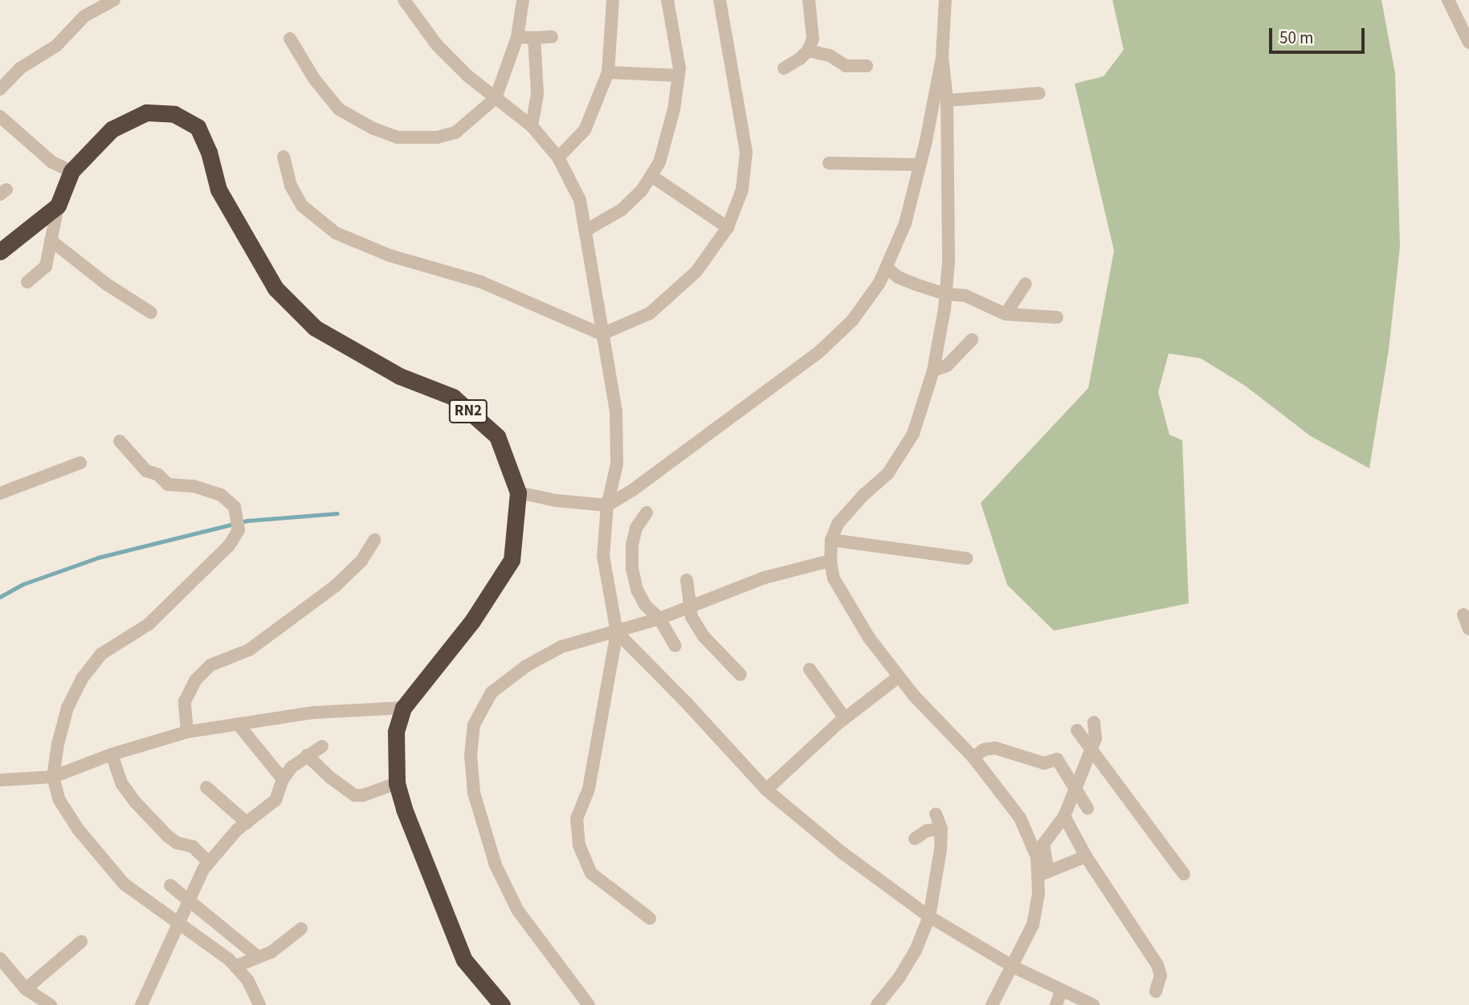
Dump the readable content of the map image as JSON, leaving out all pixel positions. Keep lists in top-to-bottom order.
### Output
{
  "streets": {
    "highway": ["RN2"]
  },
  "scale_bar": "50 m"
}
